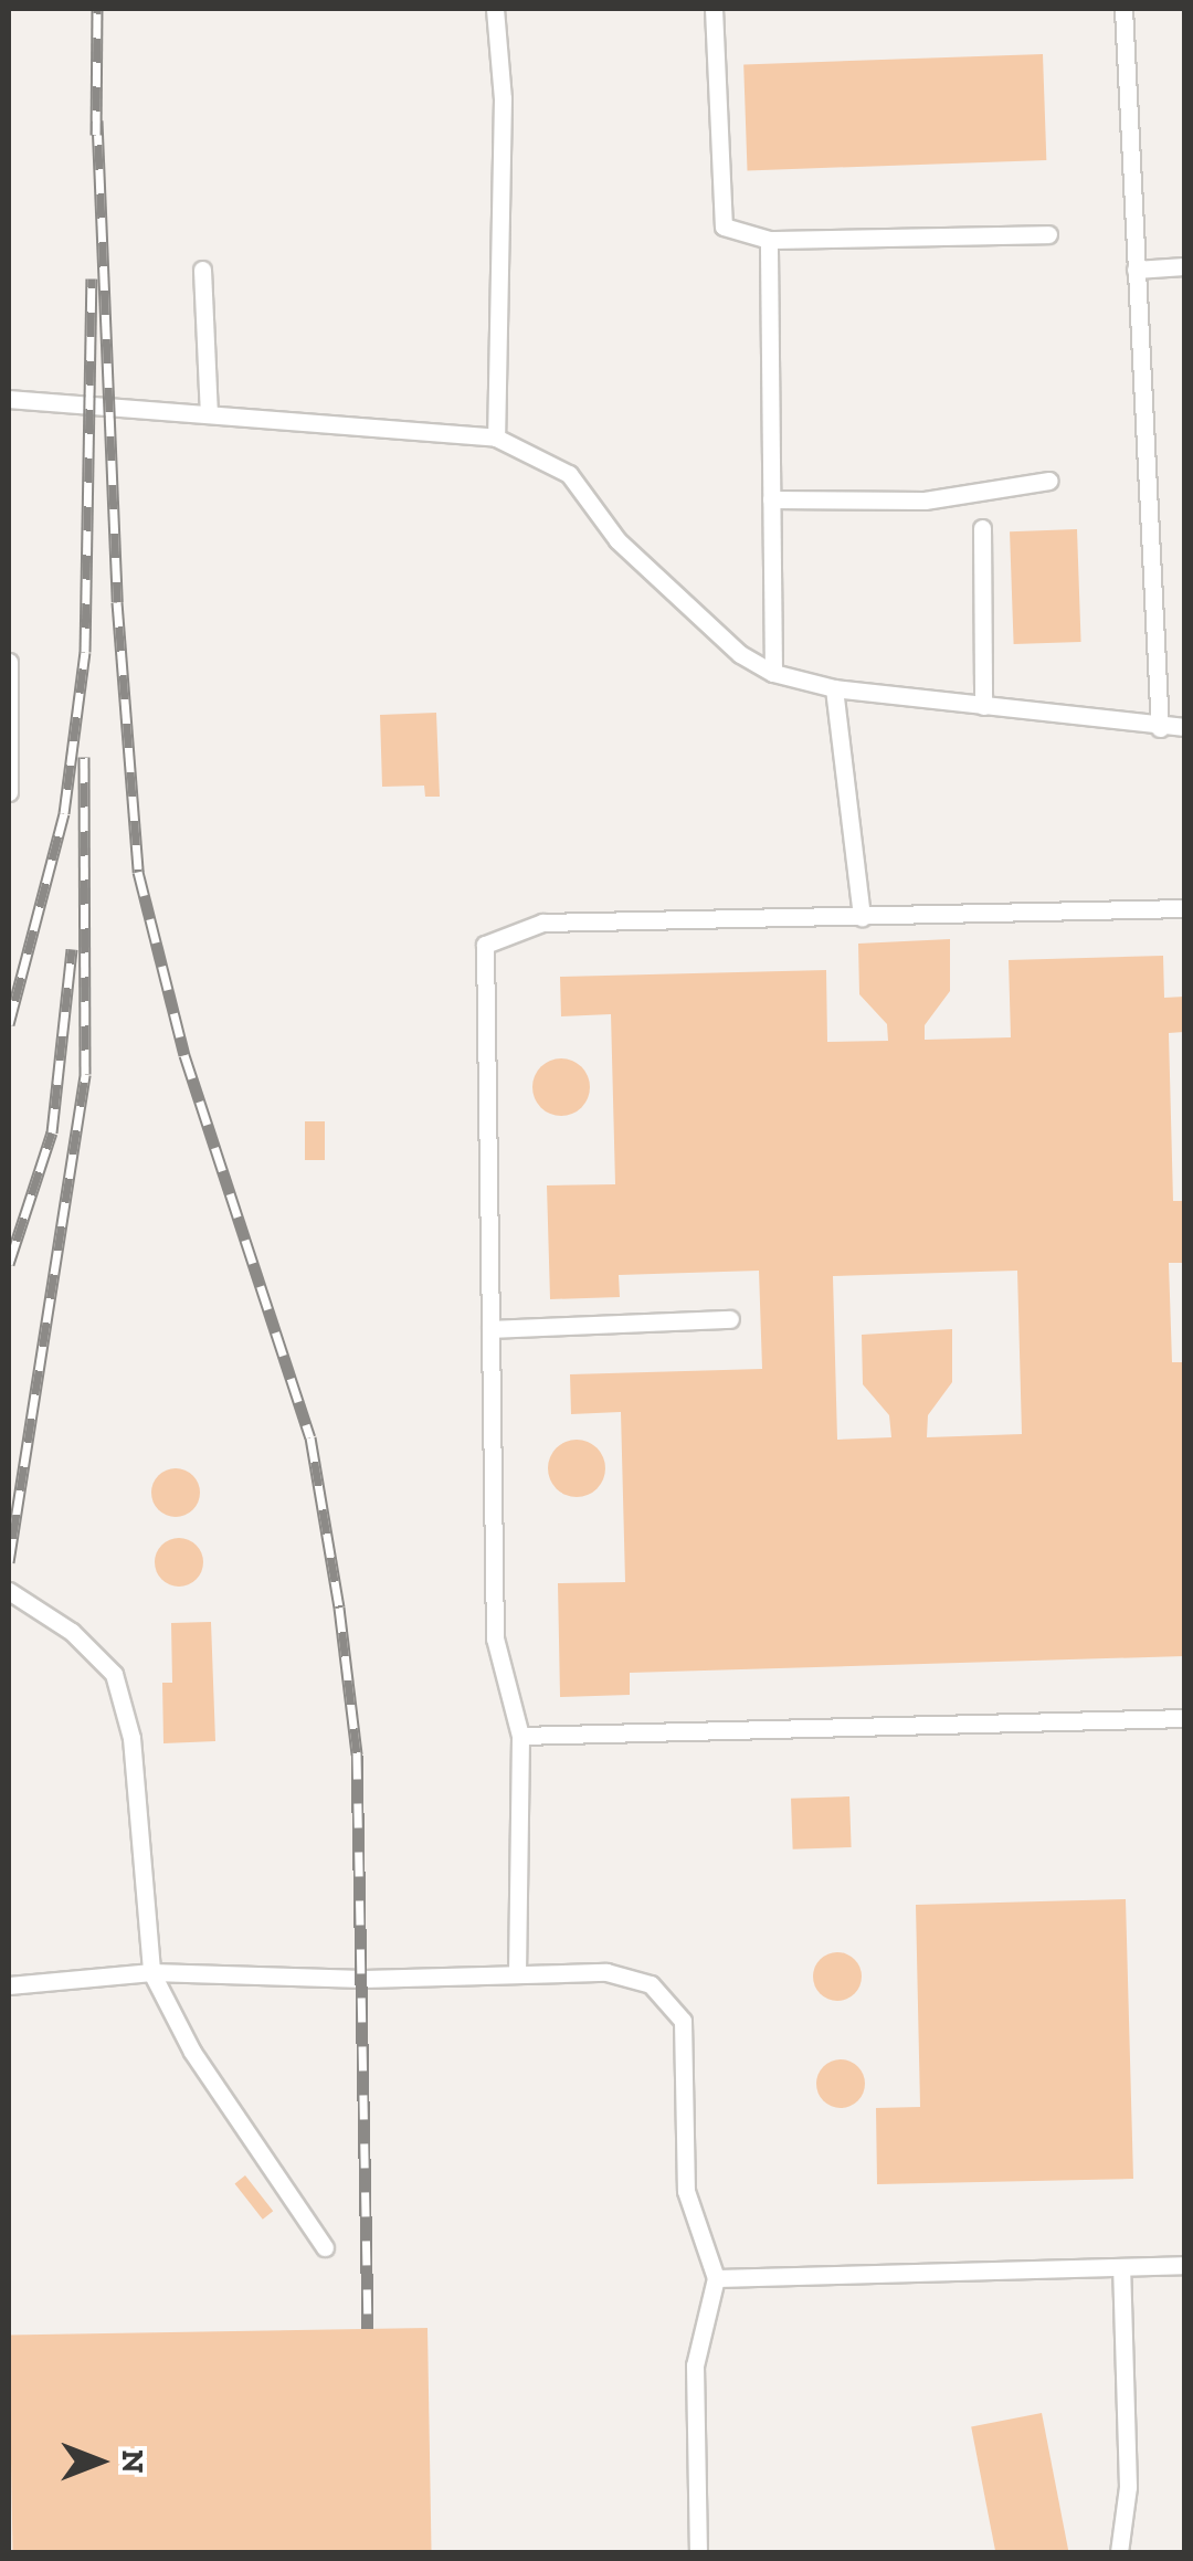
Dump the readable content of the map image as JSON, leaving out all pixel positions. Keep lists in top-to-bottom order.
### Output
{
  "north": "right"
}
